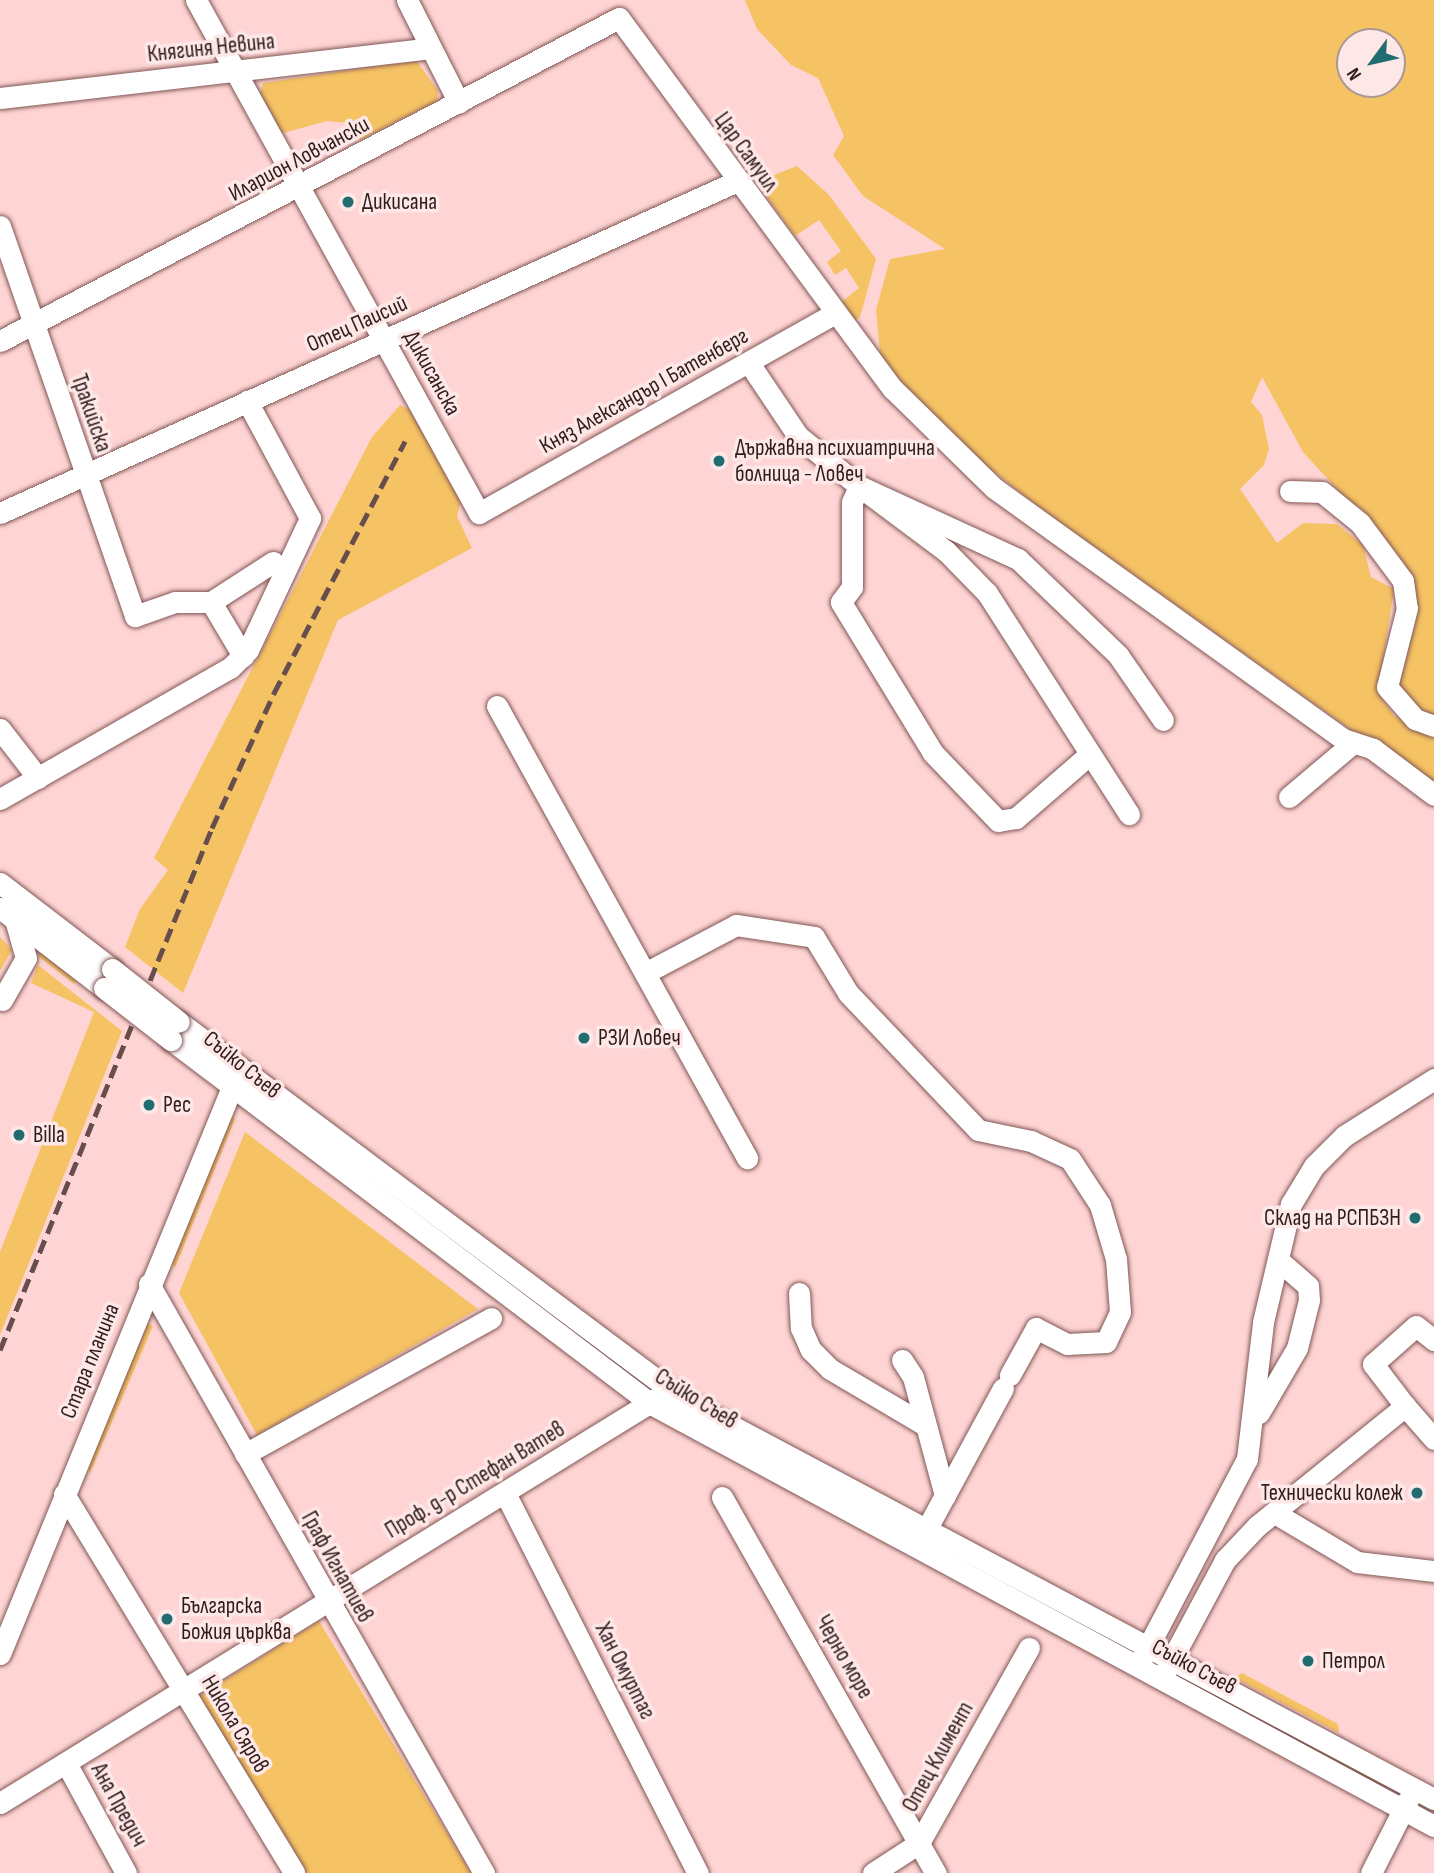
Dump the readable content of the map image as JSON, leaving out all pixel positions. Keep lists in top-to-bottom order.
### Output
{
  "streets": {
    "street": [
      "Княгиня Невина",
      "Цар Самуил",
      "Иларион Ловчански",
      "Отец Паисий",
      "Дикисанска",
      "Княз Александър I Батенберг",
      "Тракийска",
      "Съйко Съев",
      "Стара планина",
      "Проф. д-р Стефан Ватев",
      "Граф Игнатиев",
      "Черно море",
      "Хан Омуртаг",
      "Никола Сяров",
      "Отец Климент",
      "Ана Предич"
    ]
  },
  "crossings": [
    ["Княгиня Невина", "Дикисанска"],
    ["Цар Самуил", "Иларион Ловчански"],
    ["Цар Самуил", "Отец Паисий"],
    ["Цар Самуил", "Княз Александър I Батенберг"],
    ["Иларион Ловчански", "Дикисанска"],
    ["Иларион Ловчански", "Тракийска"],
    ["Отец Паисий", "Дикисанска"],
    ["Отец Паисий", "Тракийска"],
    ["Дикисанска", "Княз Александър I Батенберг"],
    ["Съйко Съев", "Стара планина"],
    ["Съйко Съев", "Проф. д-р Стефан Ватев"],
    ["Стара планина", "Граф Игнатиев"],
    ["Стара планина", "Никола Сяров"],
    ["Проф. д-р Стефан Ватев", "Граф Игнатиев"],
    ["Проф. д-р Стефан Ватев", "Хан Омуртаг"],
    ["Проф. д-р Стефан Ватев", "Никола Сяров"],
    ["Черно море", "Отец Климент"]
  ],
  "places": [
    "Дикисана",
    "Държавна психиатрична болница - Ловеч",
    "РЗИ Ловеч",
    "Рес",
    "Billa",
    "Склад на РСПБЗН",
    "Технически колеж",
    "Българска Божия църква",
    "Петрол"
  ],
  "north": "bottom left"
}
